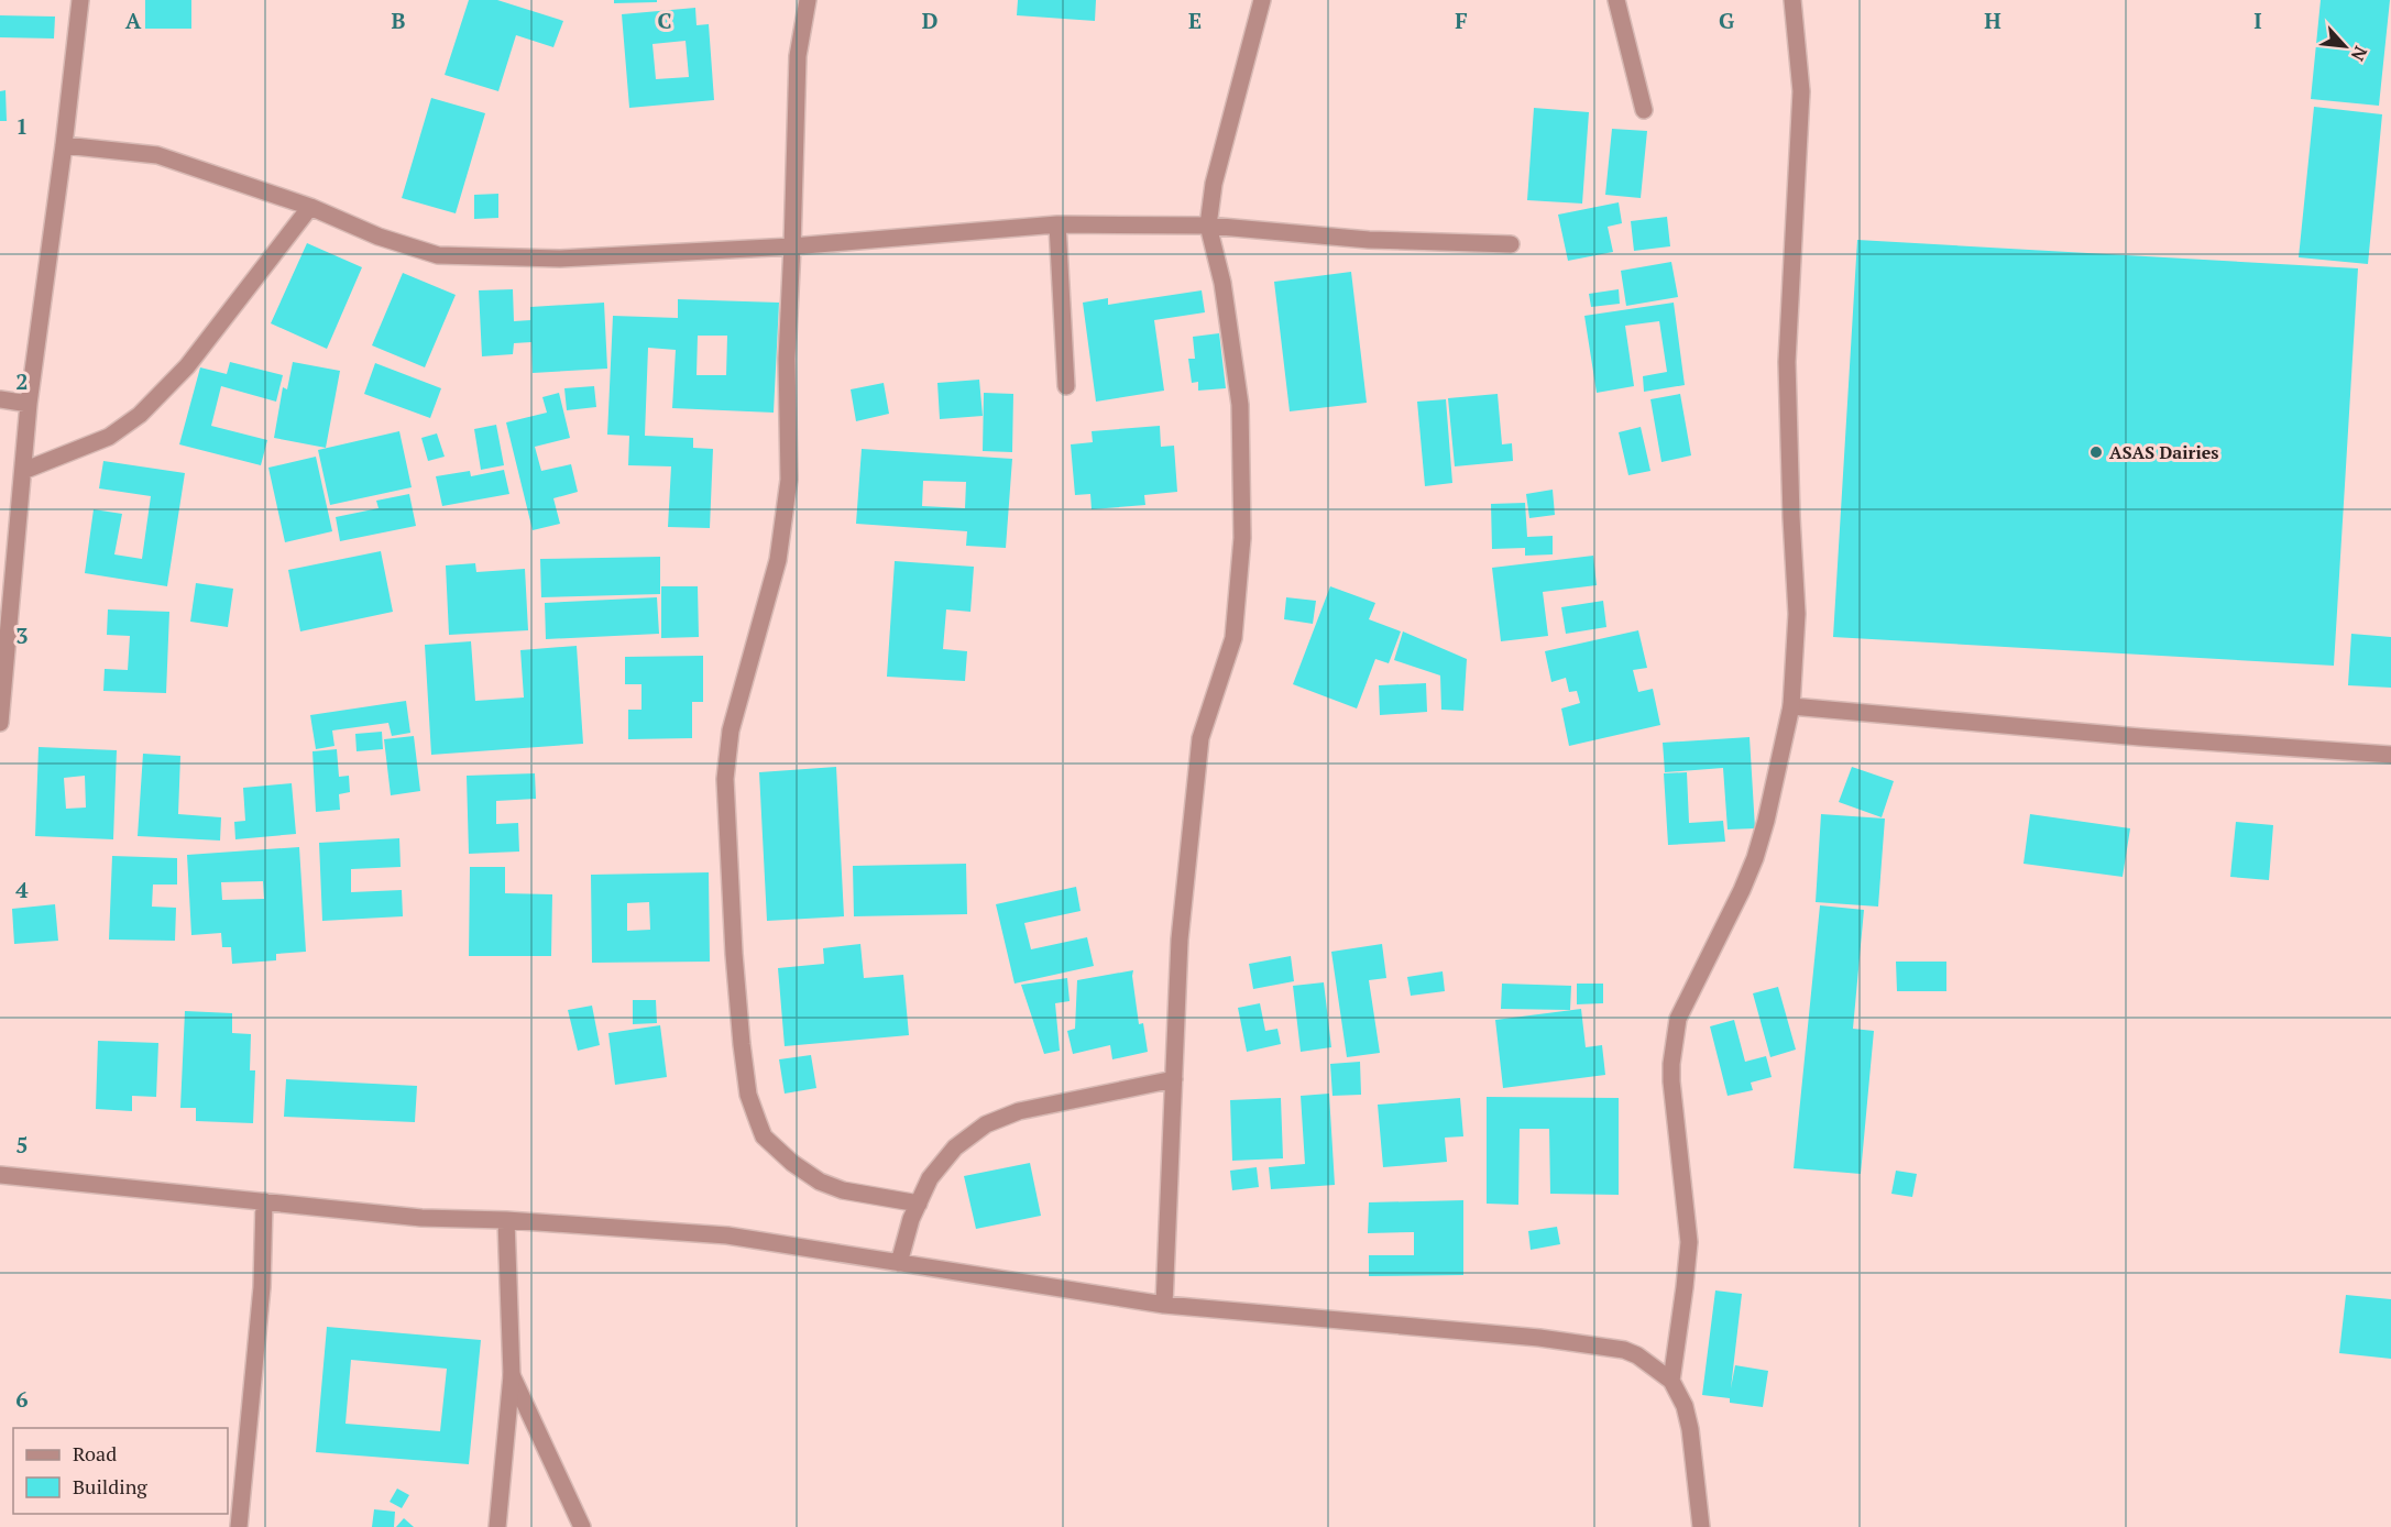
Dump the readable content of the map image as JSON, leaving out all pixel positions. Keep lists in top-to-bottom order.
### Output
{
  "places": ["ASAS Dairies"],
  "legend": ["Road", "Building"],
  "north": "bottom right",
  "grid": {
    "columns": [
      "A",
      "B",
      "C",
      "D",
      "E",
      "F",
      "G",
      "H",
      "I"
    ],
    "rows": [
      "1",
      "2",
      "3",
      "4",
      "5",
      "6"
    ]
  }
}
